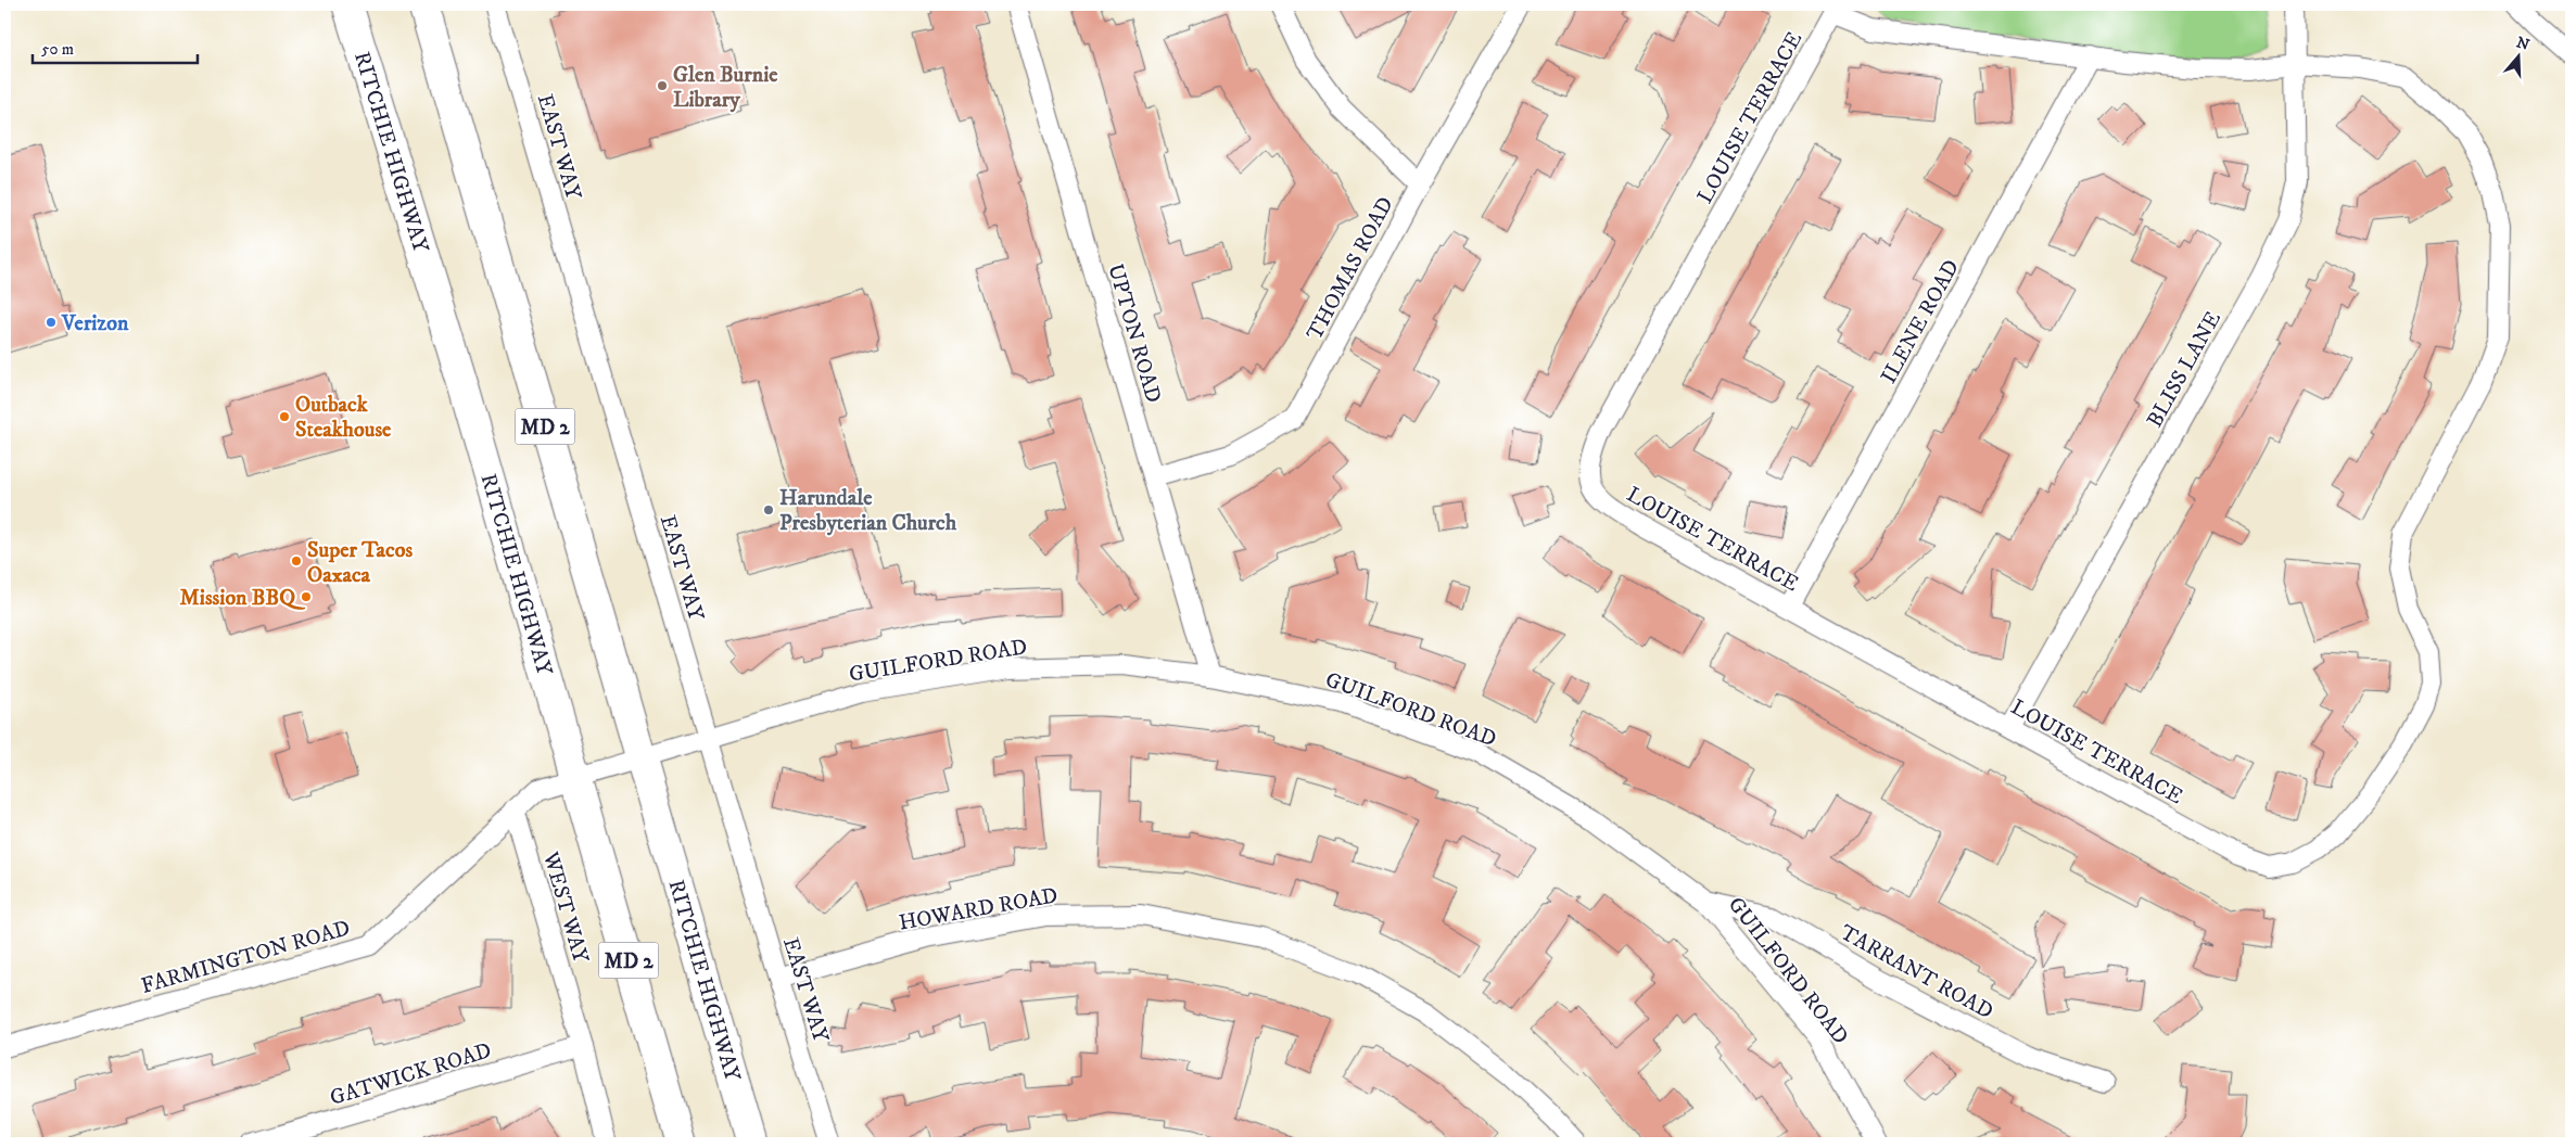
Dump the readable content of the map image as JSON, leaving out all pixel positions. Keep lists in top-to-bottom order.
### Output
{
  "streets": {
    "main road": ["RITCHIE HIGHWAY", "MD 2"],
    "street": [
      "LOUISE TERRACE",
      "EAST WAY",
      "THOMAS ROAD",
      "ILENE ROAD",
      "UPTON ROAD",
      "BLISS LANE",
      "GUILFORD ROAD",
      "WEST WAY",
      "HOWARD ROAD",
      "FARMINGTON ROAD",
      "TARRANT ROAD",
      "GATWICK ROAD"
    ]
  },
  "crossings": [
    ["LOUISE TERRACE", "ILENE ROAD"],
    ["LOUISE TERRACE", "BLISS LANE"],
    ["EAST WAY", "GUILFORD ROAD"],
    ["EAST WAY", "HOWARD ROAD"],
    ["RITCHIE HIGHWAY", "GUILFORD ROAD"],
    ["RITCHIE HIGHWAY", "FARMINGTON ROAD"],
    ["THOMAS ROAD", "UPTON ROAD"],
    ["UPTON ROAD", "GUILFORD ROAD"],
    ["GUILFORD ROAD", "FARMINGTON ROAD"],
    ["GUILFORD ROAD", "TARRANT ROAD"],
    ["WEST WAY", "FARMINGTON ROAD"],
    ["WEST WAY", "GATWICK ROAD"]
  ],
  "places": [
    "Glen Burnie Library",
    "Verizon",
    "Outback Steakhouse",
    "Harundale Presbyterian Church",
    "Super Tacos Oaxaca",
    "Mission BBQ"
  ],
  "scale_bar": "50 m",
  "north": "top"
}
